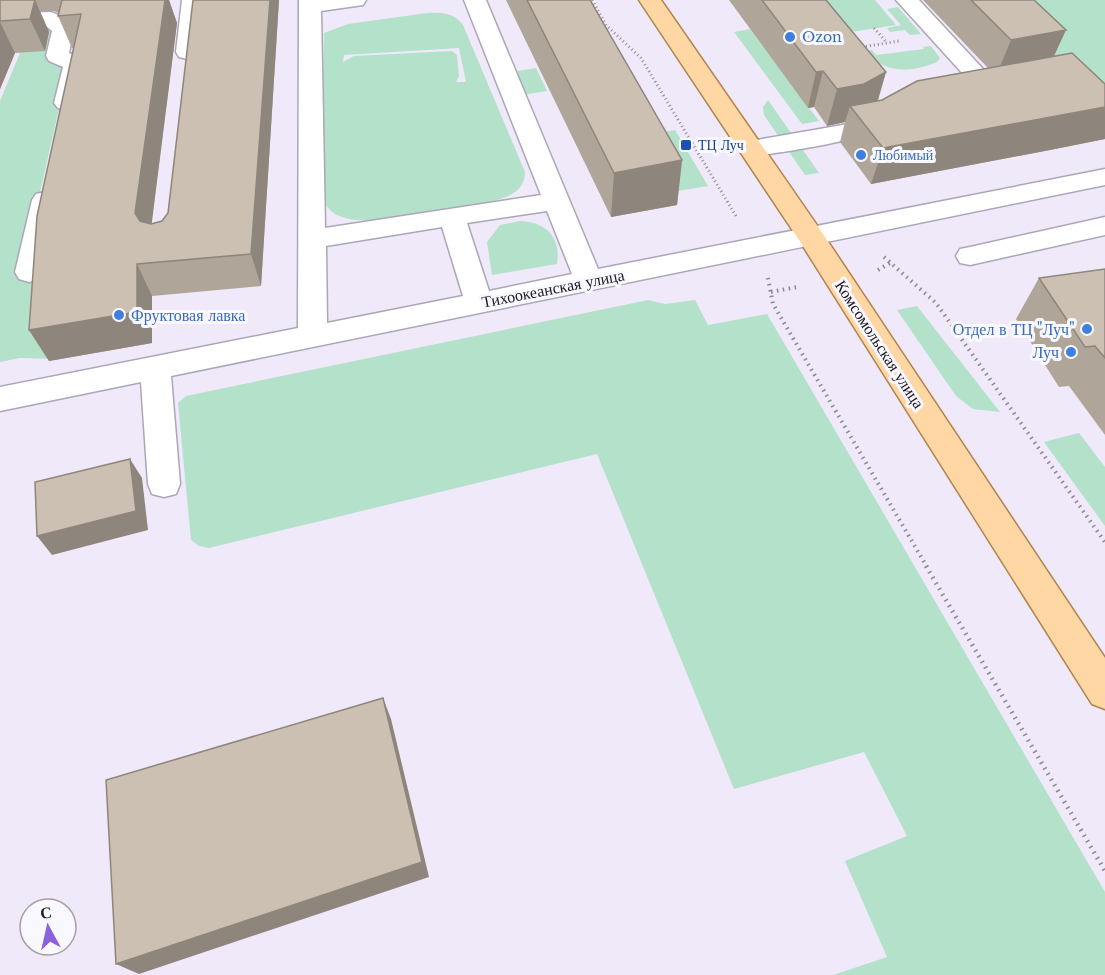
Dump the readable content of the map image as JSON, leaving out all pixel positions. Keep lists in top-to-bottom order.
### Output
{
  "streets": {
    "main road": ["Комсомольская улица"],
    "street": ["Тихоокеанская улица"]
  },
  "crossings": [
    ["Тихоокеанская улица", "Комсомольская улица"]
  ],
  "places": {
    "other": [
      "Ozon",
      "Любимый",
      "Фруктовая лавка",
      "Отдел в ТЦ \"Луч\"",
      "Луч"
    ],
    "transit": ["ТЦ Луч"]
  },
  "north": "top"
}
